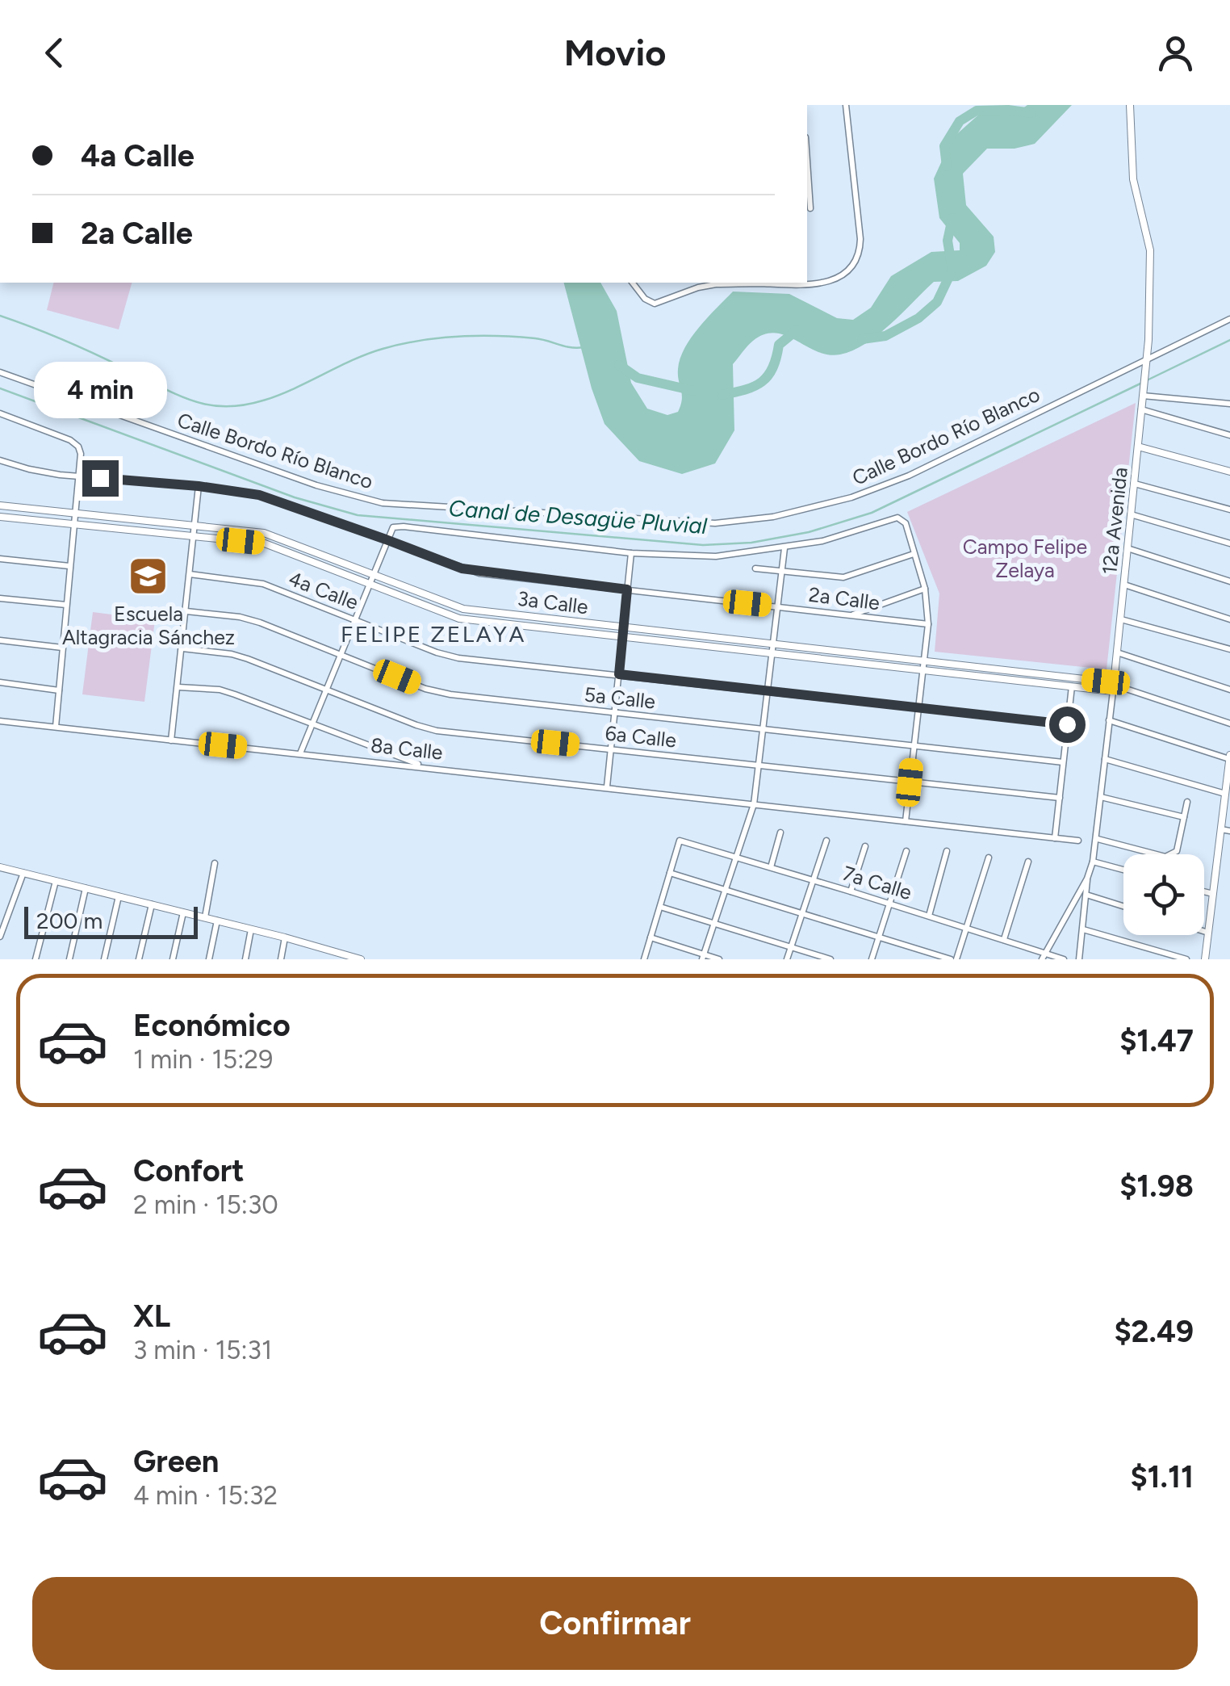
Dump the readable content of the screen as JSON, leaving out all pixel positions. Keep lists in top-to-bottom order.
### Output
{
  "streets": {
    "street": [
      "Calle Bordo Río Blanco",
      "12a Avenida",
      "4a Calle",
      "2a Calle",
      "3a Calle",
      "5a Calle",
      "6a Calle",
      "8a Calle",
      "7a Calle"
    ]
  },
  "crossings": [
    ["Calle Bordo Río Blanco", "12a Avenida"],
    ["12a Avenida", "3a Calle"]
  ],
  "districts": ["FELIPE ZELAYA"],
  "water": ["Canal de Desagüe Pluvial"],
  "parks": ["Campo Felipe Zelaya"],
  "places": {
    "school or university": ["Escuela Altagracia Sánchez"]
  },
  "scale_bar": "200 m",
  "page": {
    "header": "Movio",
    "banner": ["4a Calle", "2a Calle"],
    "bubble": "4 min",
    "scale": "200 m",
    "list": [
      {
        "name": "Económico",
        "note": "1 min · 15:29",
        "value": "$1.47"
      },
      {
        "name": "Confort",
        "note": "2 min · 15:30",
        "value": "$1.98"
      },
      {
        "name": "XL",
        "note": "3 min · 15:31",
        "value": "$2.49"
      },
      {
        "name": "Green",
        "note": "4 min · 15:32",
        "value": "$1.11"
      }
    ],
    "buttons": "Confirmar"
  }
}
